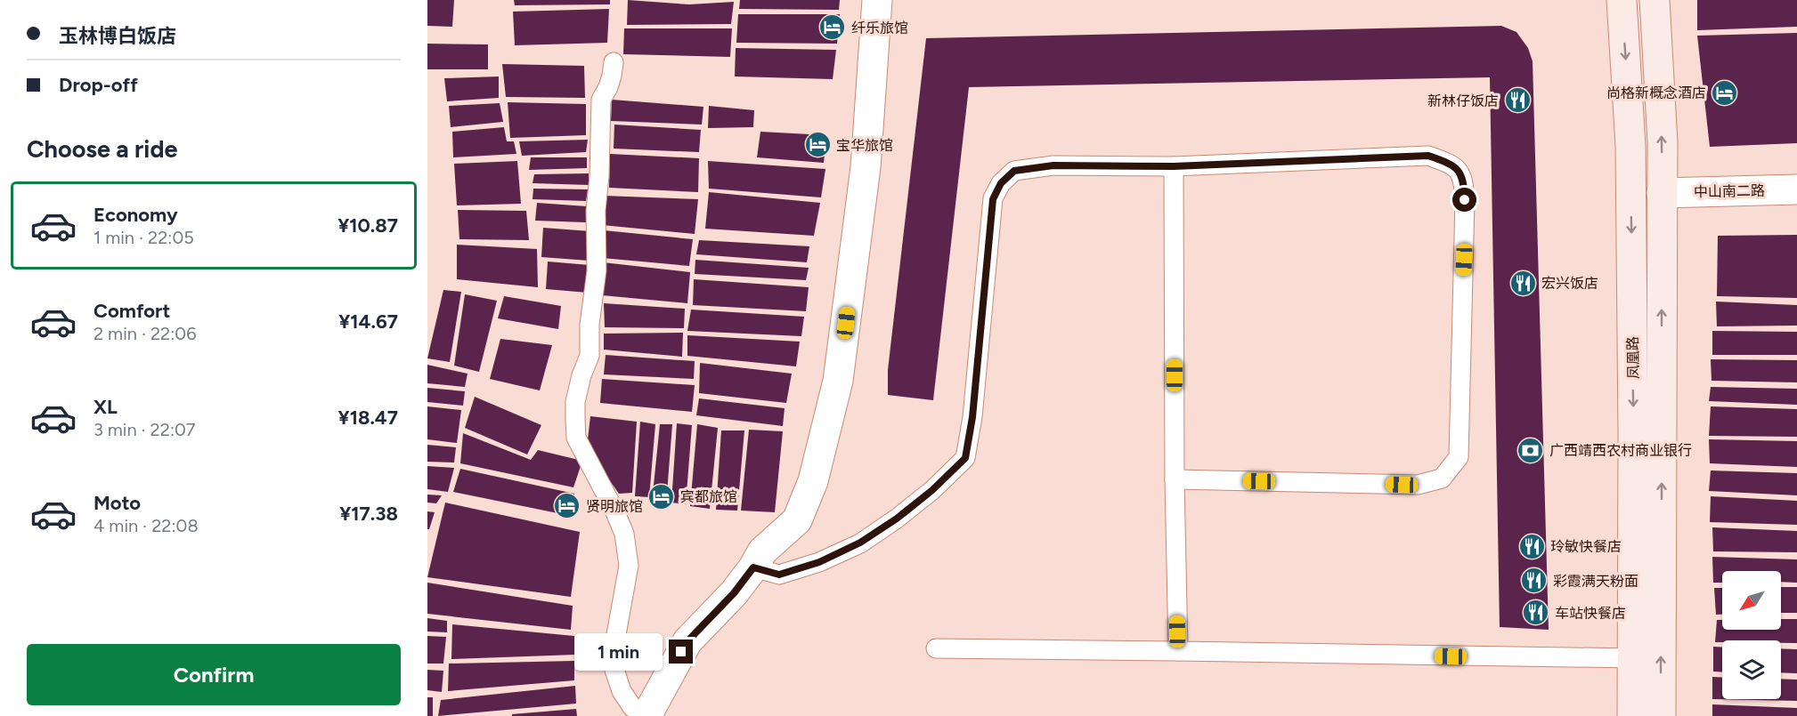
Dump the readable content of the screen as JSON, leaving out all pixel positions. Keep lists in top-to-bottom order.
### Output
{
  "streets": {
    "main road": ["凤凰路"],
    "street": ["中山南二路"]
  },
  "crossings": [
    ["中山南二路", "凤凰路"]
  ],
  "places": {
    "hotel": [
      "纤乐旅馆",
      "尚格新概念酒店",
      "宝华旅馆",
      "宾都旅馆",
      "贤明旅馆"
    ],
    "restaurant": [
      "新林仔饭店",
      "宏兴饭店",
      "玲敏快餐店",
      "彩霞满天粉面",
      "车站快餐店"
    ],
    "bank": ["广西靖西农村商业银行"]
  },
  "north": "bottom left",
  "page": {
    "banner": ["玉林博白饭店", "Drop-off"],
    "heading": "Choose a ride",
    "list": [
      {
        "name": "Economy",
        "note": "1 min · 22:05",
        "value": "¥10.87"
      },
      {
        "name": "Comfort",
        "note": "2 min · 22:06",
        "value": "¥14.67"
      },
      {
        "name": "XL",
        "note": "3 min · 22:07",
        "value": "¥18.47"
      },
      {
        "name": "Moto",
        "note": "4 min · 22:08",
        "value": "¥17.38"
      }
    ],
    "buttons": "Confirm",
    "bubble": "1 min"
  }
}
